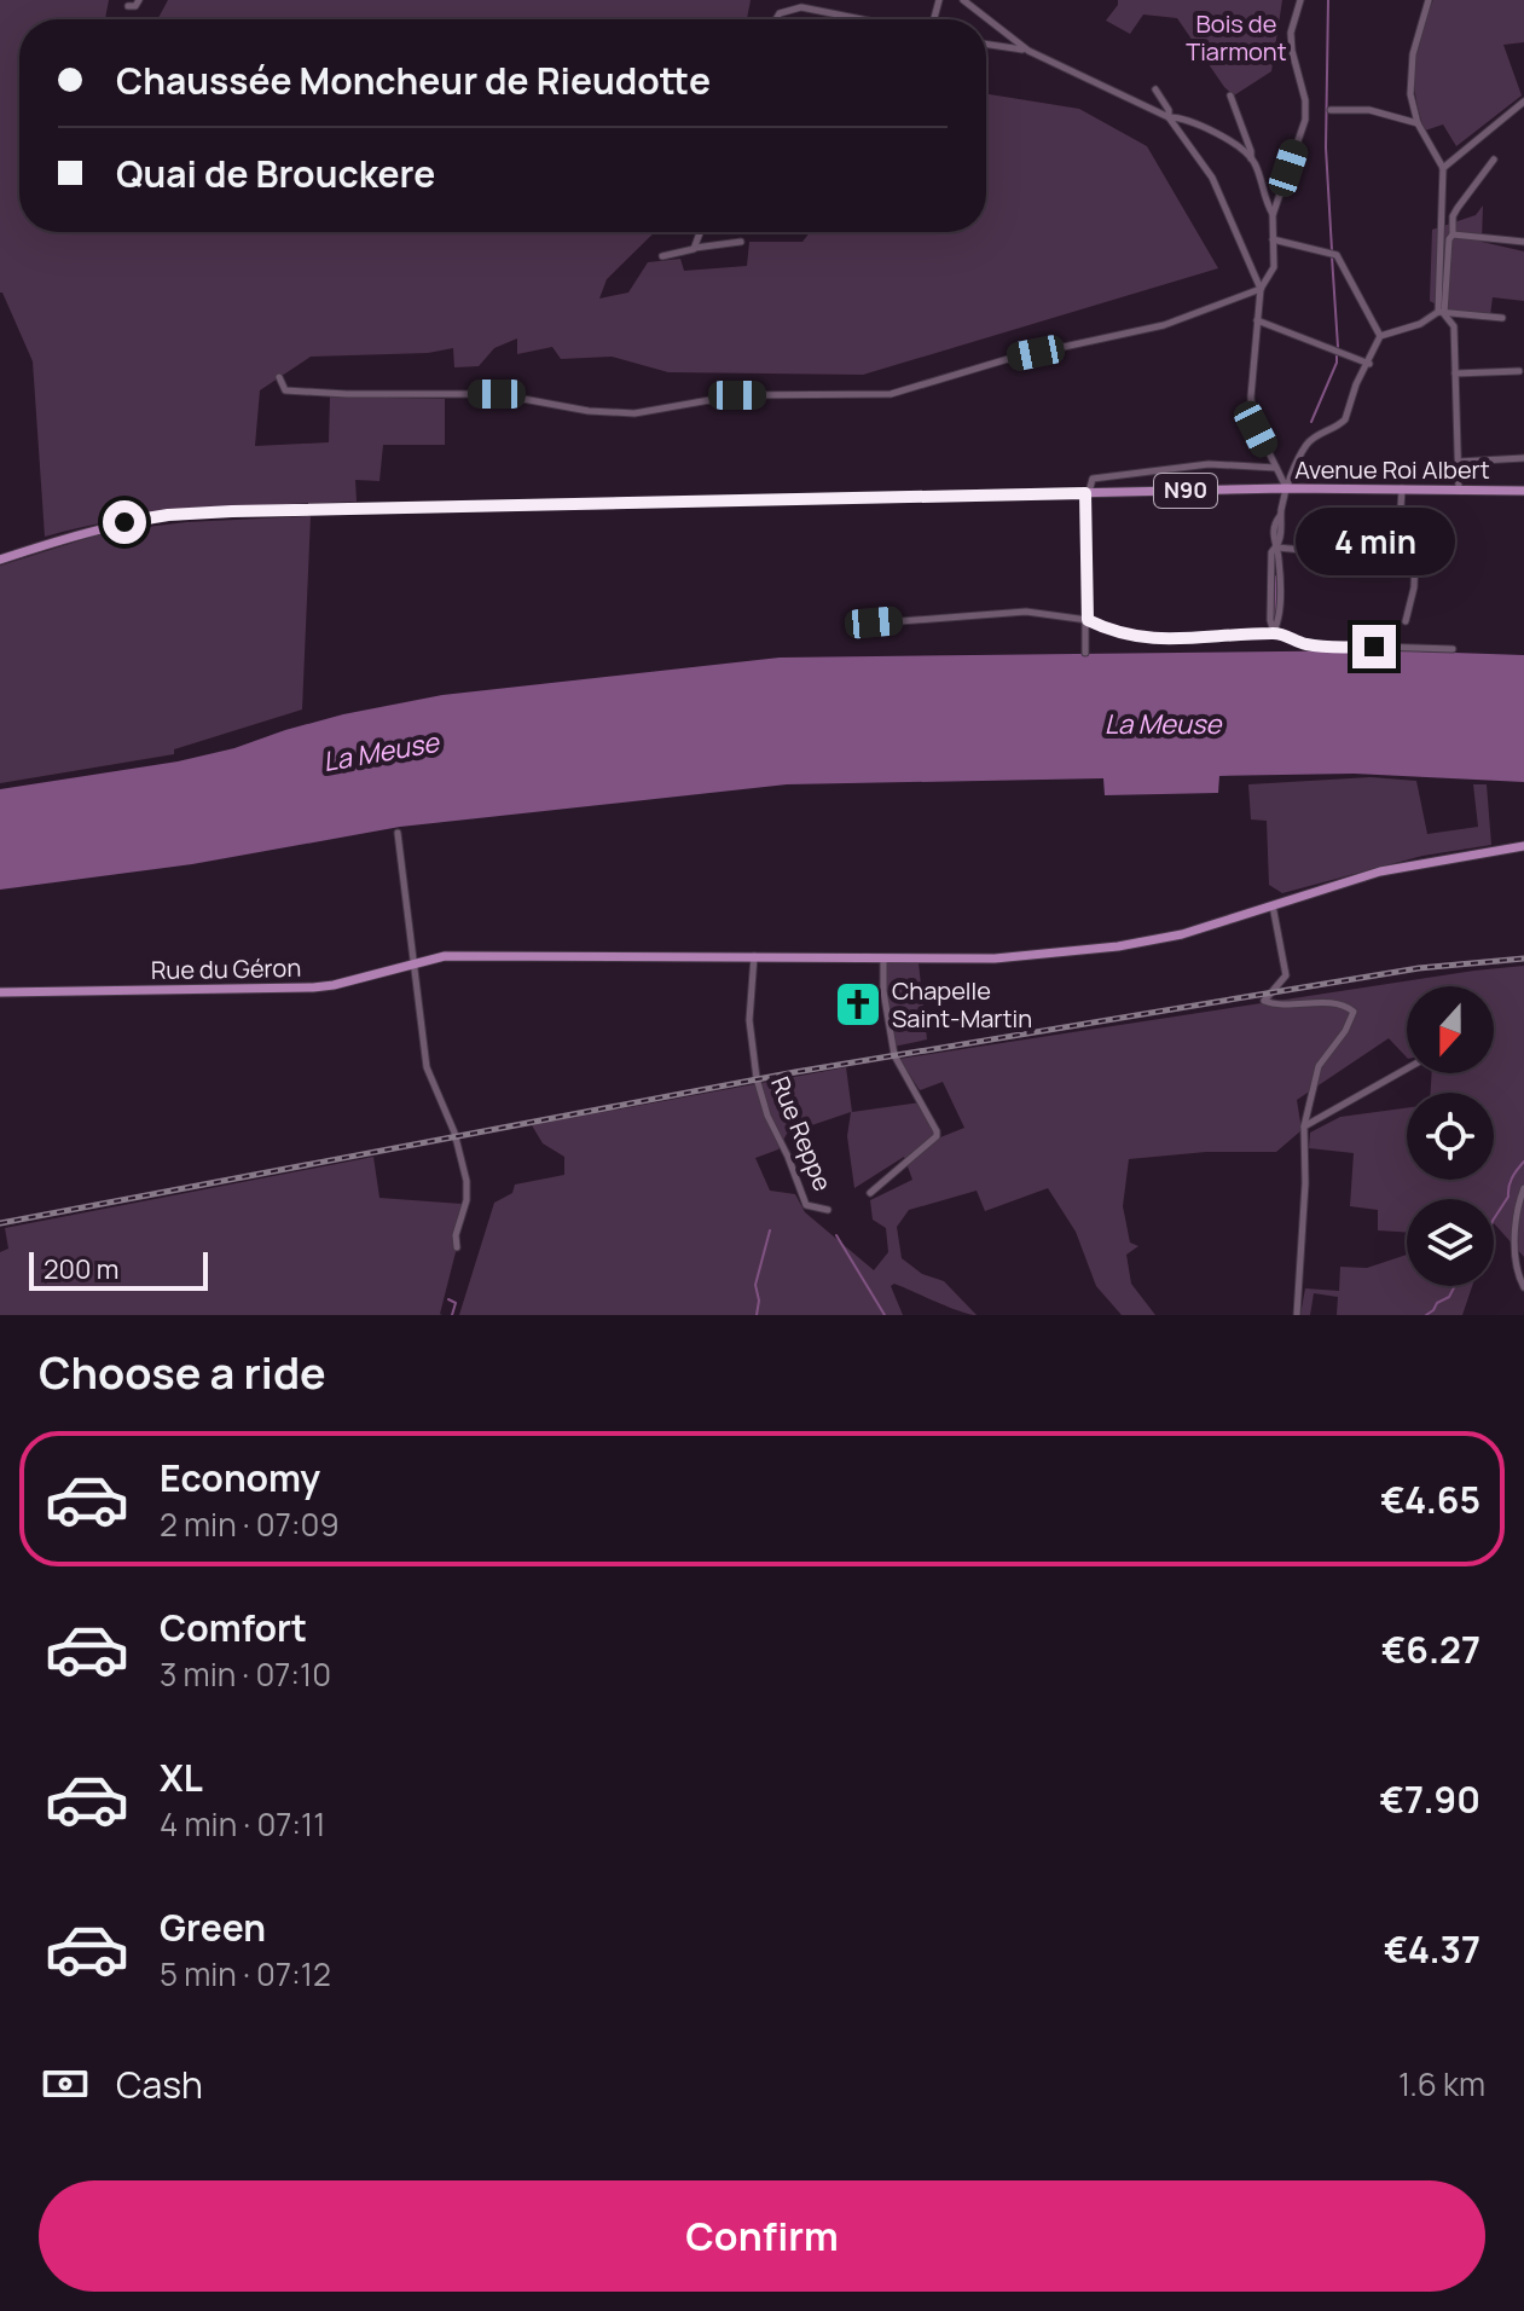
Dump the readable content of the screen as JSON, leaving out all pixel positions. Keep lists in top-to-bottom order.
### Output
{
  "streets": {
    "main road": ["Avenue Roi Albert", "N90", "Rue du Géron"],
    "street": ["Rue Reppe"]
  },
  "crossings": [
    ["Avenue Roi Albert", "N90"],
    ["Rue du Géron", "Rue Reppe"]
  ],
  "water": ["La Meuse"],
  "parks": ["Bois de Tiarmont"],
  "places": {
    "church": ["Chapelle Saint-Martin"]
  },
  "scale_bar": "200 m",
  "north": "bottom",
  "page": {
    "banner": ["Chaussée Moncheur de Rieudotte", "Quai de Brouckere"],
    "bubble": "4 min",
    "scale": "200 m",
    "heading": "Choose a ride",
    "list": [
      {
        "name": "Economy",
        "note": "2 min · 07:09",
        "value": "€4.65"
      },
      {
        "name": "Comfort",
        "note": "3 min · 07:10",
        "value": "€6.27"
      },
      {
        "name": "XL",
        "note": "4 min · 07:11",
        "value": "€7.90"
      },
      {
        "name": "Green",
        "note": "5 min · 07:12",
        "value": "€4.37"
      }
    ],
    "pay": ["Cash", "1.6 km"],
    "buttons": "Confirm"
  }
}
